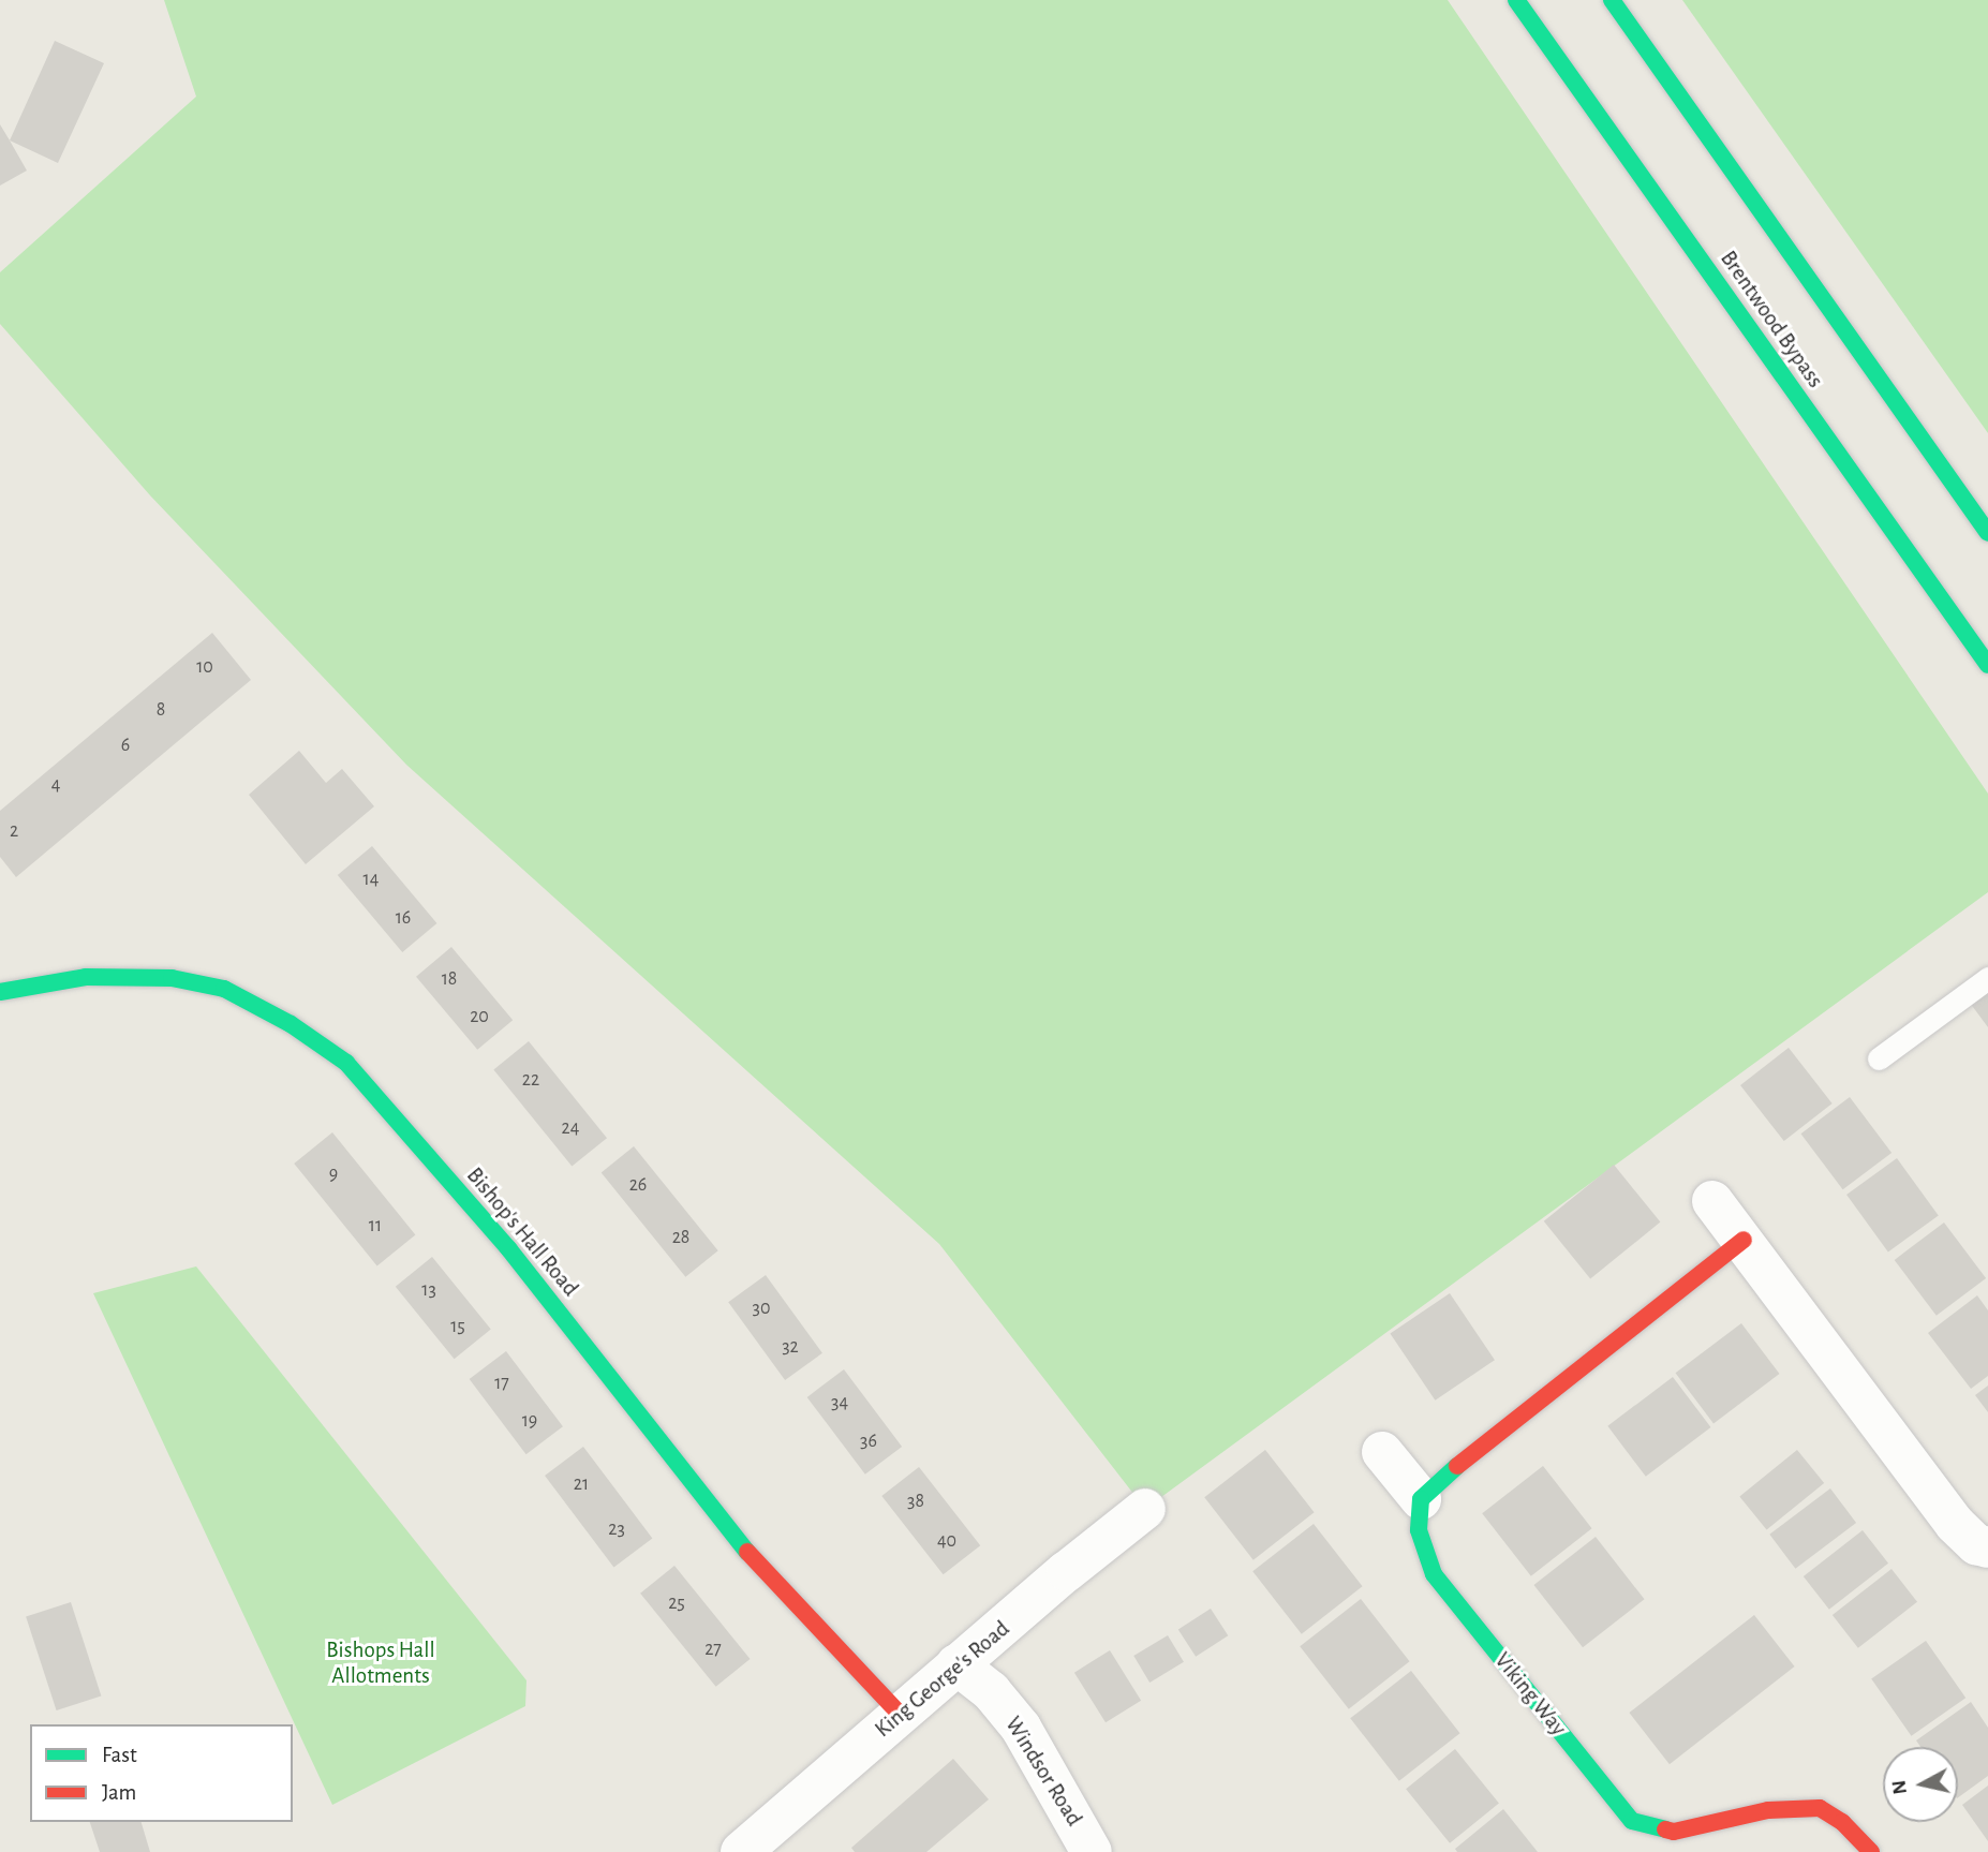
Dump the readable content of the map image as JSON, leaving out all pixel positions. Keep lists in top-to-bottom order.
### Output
{
  "streets": {
    "main road": ["Brentwood Bypass", "Bishop's Hall Road", "Viking Way"],
    "street": ["King George's Road", "Windsor Road"]
  },
  "crossings": [
    ["Bishop's Hall Road", "King George's Road"],
    ["King George's Road", "Windsor Road"]
  ],
  "parks": ["Bishops Hall Allotments"],
  "house_numbers": [
    "10",
    "8",
    "6",
    "4",
    "2",
    "14",
    "16",
    "18",
    "20",
    "22",
    "24",
    "9",
    "26",
    "11",
    "28",
    "13",
    "30",
    "15",
    "32",
    "17",
    "34",
    "19",
    "36",
    "21",
    "38",
    "23",
    "40",
    "25",
    "27"
  ],
  "legend": ["Fast", "Jam"],
  "north": "left"
}
